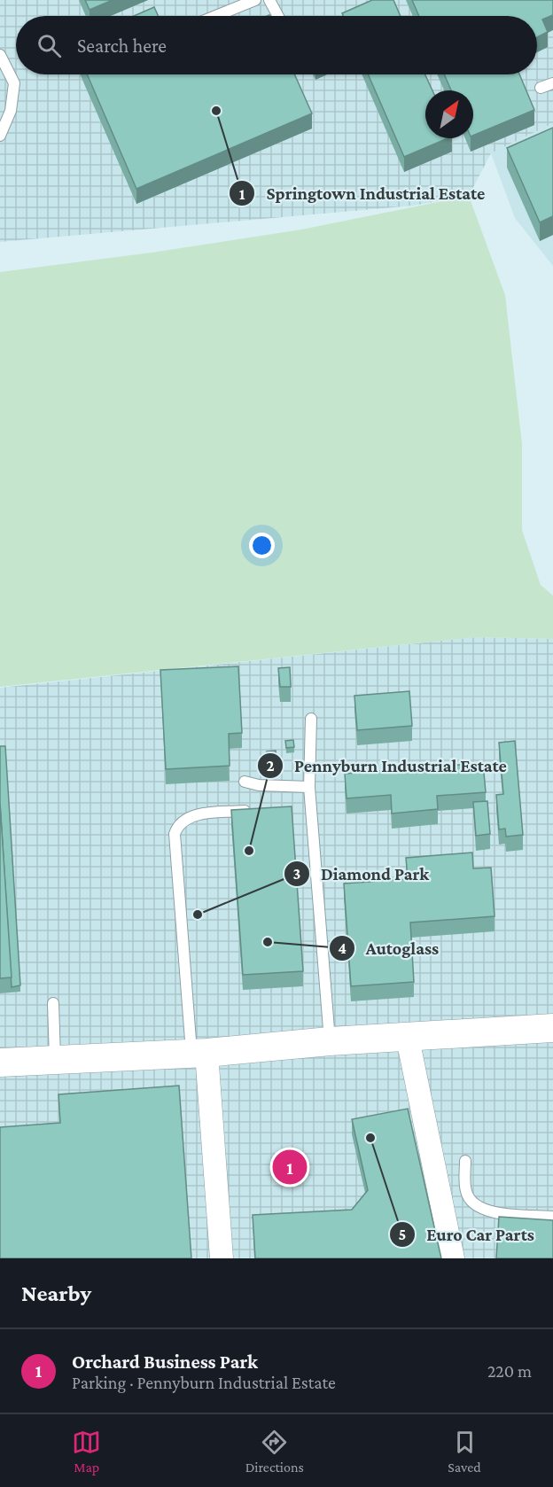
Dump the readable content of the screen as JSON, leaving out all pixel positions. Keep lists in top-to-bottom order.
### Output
{
  "places": [
    "Springtown Industrial Estate",
    "Pennyburn Industrial Estate",
    "Diamond Park",
    "Autoglass",
    "Euro Car Parts"
  ],
  "north": "top right",
  "page": {
    "search": "Search here",
    "pins": "1",
    "heading": "Nearby",
    "list": [
      {
        "mark": "1",
        "name": "Orchard Business Park",
        "note": "Parking · Pennyburn Industrial Estate",
        "value": "220 m"
      }
    ],
    "nav": ["Map", "Directions", "Saved"]
  }
}
